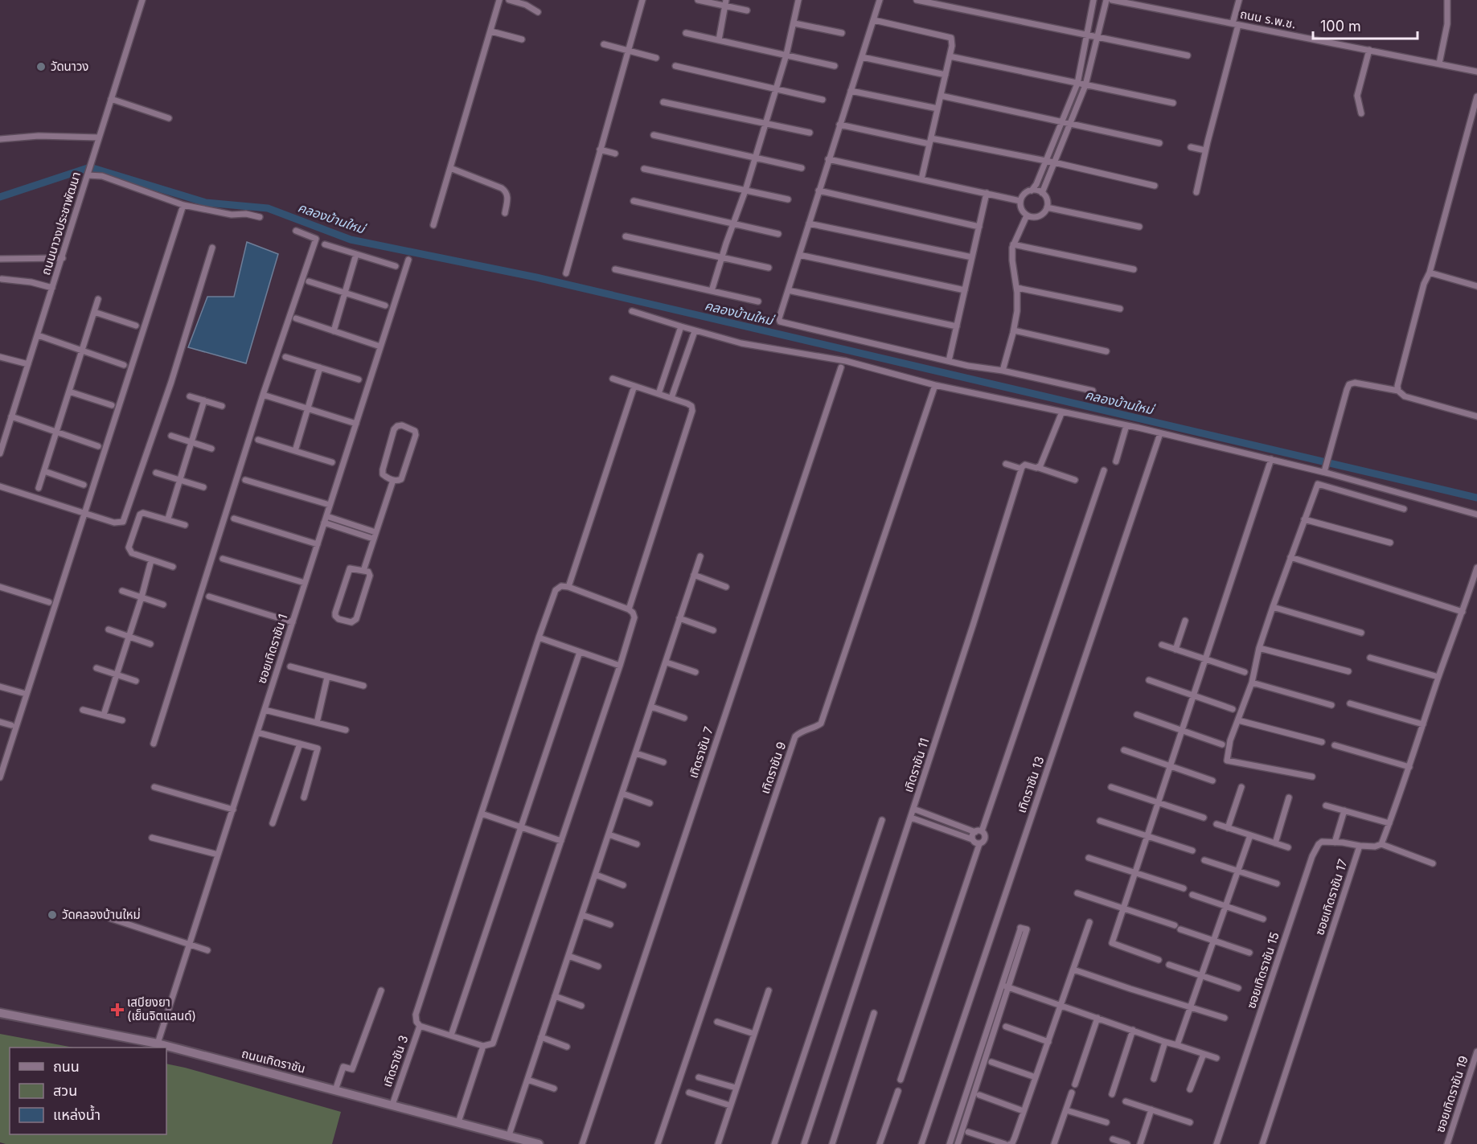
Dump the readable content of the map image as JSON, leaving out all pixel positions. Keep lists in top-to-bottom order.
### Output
{
  "streets": {
    "street": [
      "ถนน ร.พ.ช.",
      "ถนนนาวงประชาพัฒนา",
      "ซอยเทิดราชัน 1",
      "เทิดราชัน 7",
      "เทิดราชัน 11",
      "เทิดราชัน 9",
      "เทิดราชัน 13",
      "ซอยเทิดราชัน 17",
      "ซอยเทิดราชัน 15",
      "ถนนเทิดราชัน",
      "เทิดราชัน 3",
      "ซอยเทิดราชัน 19"
    ]
  },
  "crossings": [
    ["ซอยเทิดราชัน 1", "ถนนเทิดราชัน"],
    ["ซอยเทิดราชัน 17", "ซอยเทิดราชัน 15"],
    ["ถนนเทิดราชัน", "เทิดราชัน 3"]
  ],
  "water": ["คลองบ้านใหม่"],
  "places": {
    "other": ["วัดนาวง", "วัดคลองบ้านใหม่"],
    "health": ["เสบียงยา (เย็นจิตแลนด์)"]
  },
  "legend": ["ถนน", "สวน", "แหล่งน้ำ"],
  "scale_bar": "100 m"
}
